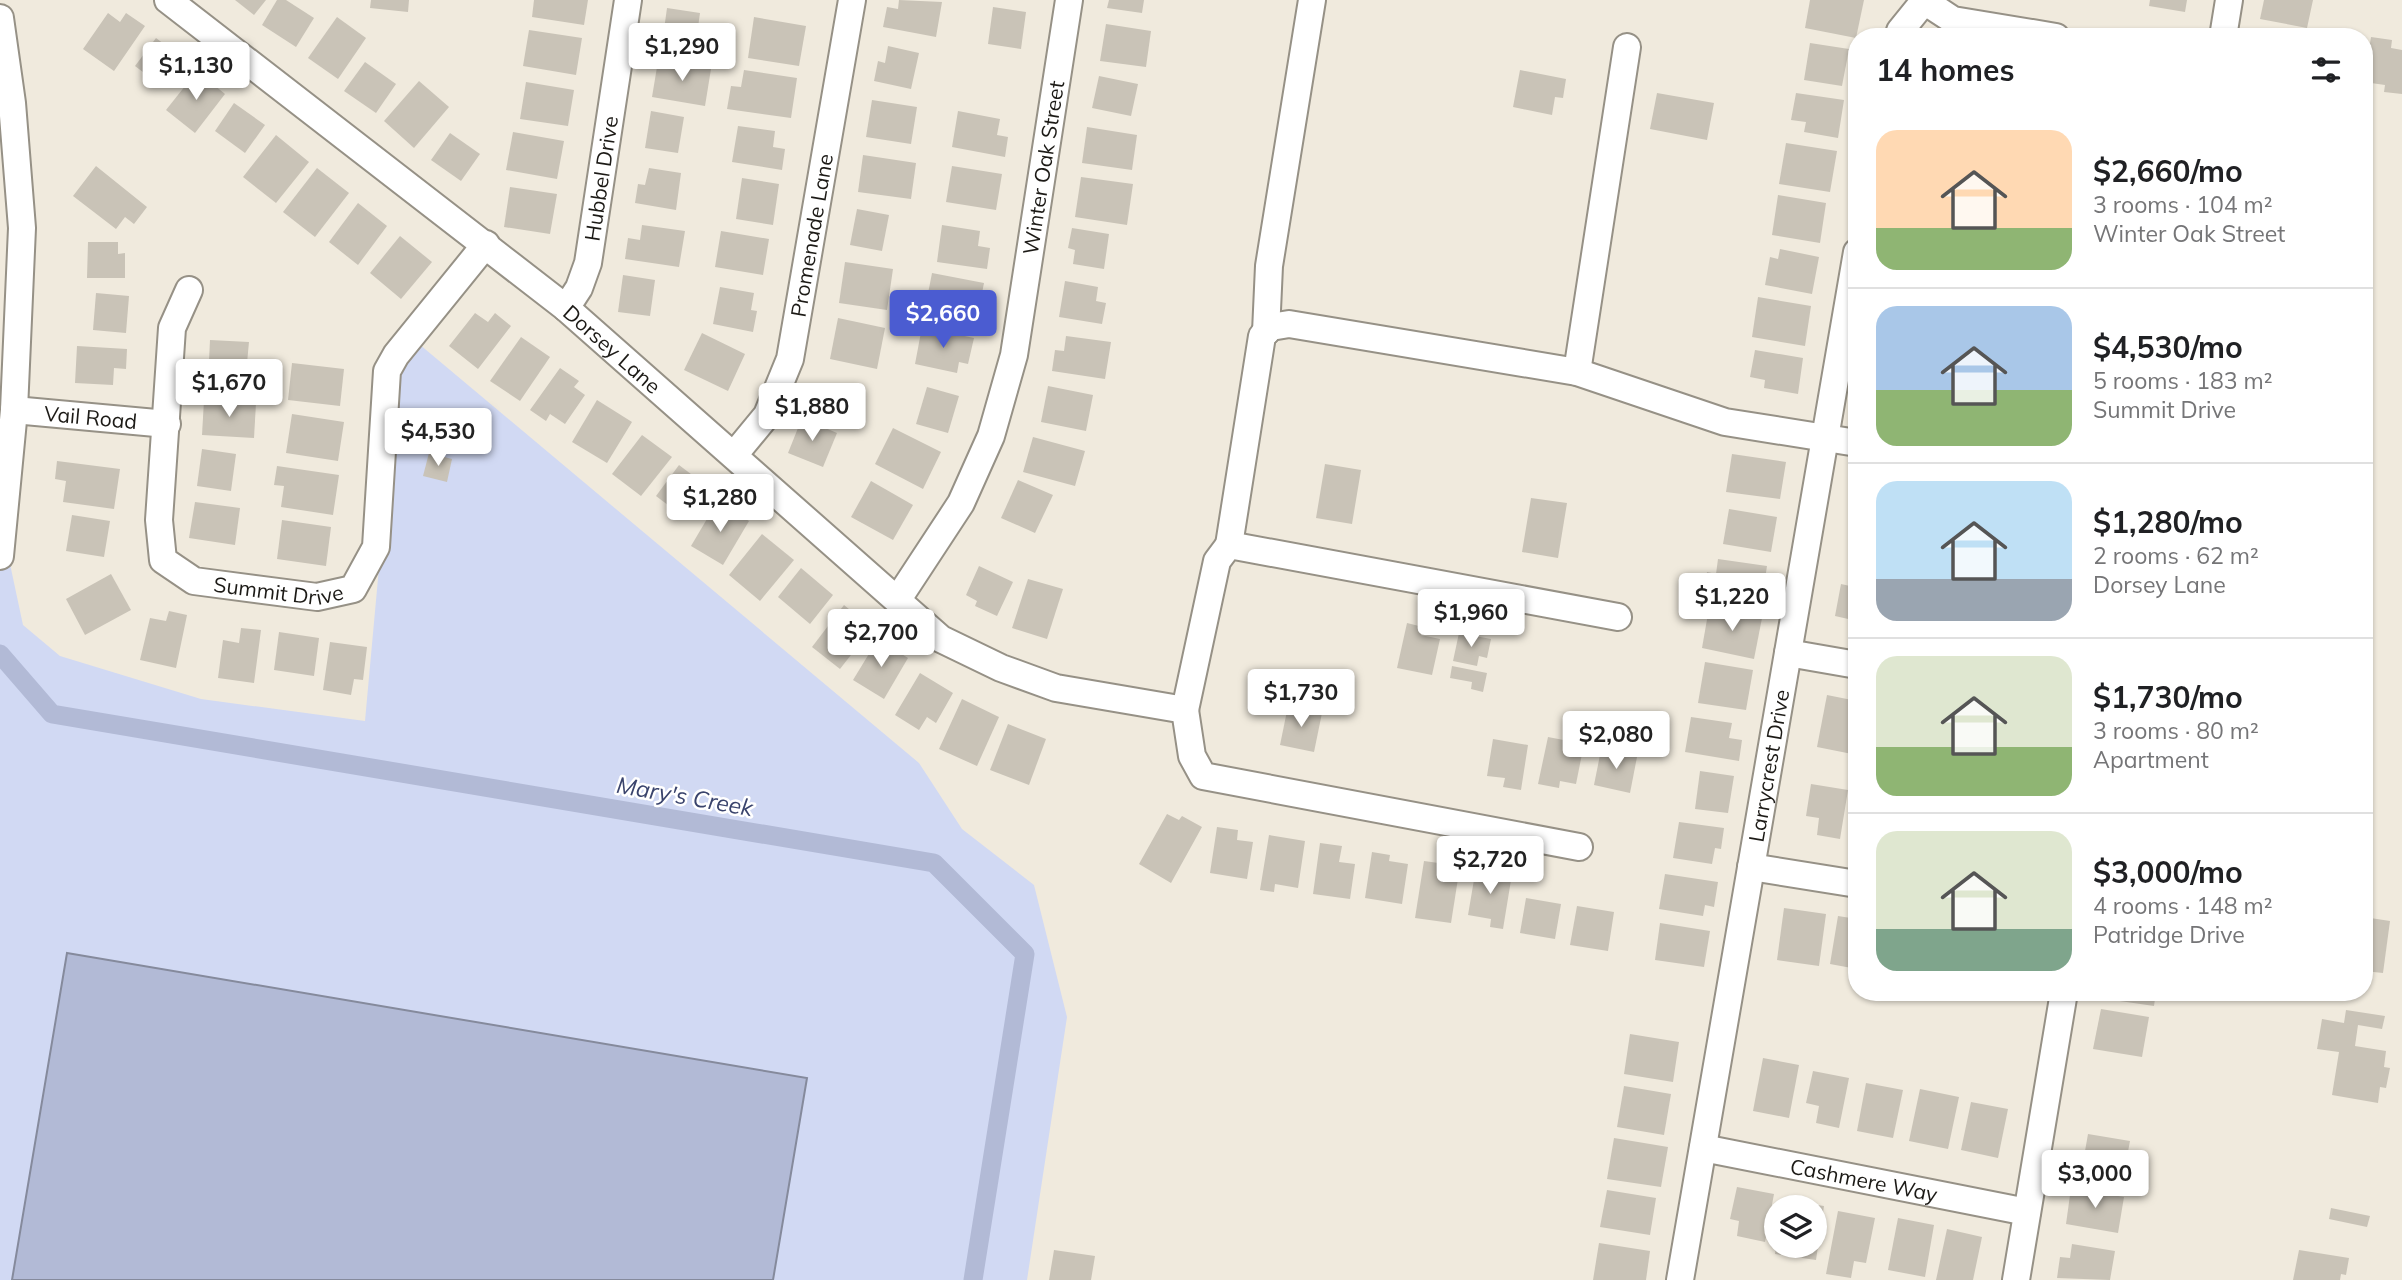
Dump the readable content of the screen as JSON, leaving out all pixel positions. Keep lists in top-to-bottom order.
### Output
{
  "streets": {
    "street": [
      "Winter Oak Street",
      "Hubbel Drive",
      "Promenade Lane",
      "Dorsey Lane",
      "Vail Road",
      "Summit Drive",
      "Larrycrest Drive",
      "Cashmere Way"
    ]
  },
  "crossings": [
    ["Winter Oak Street", "Dorsey Lane"],
    ["Hubbel Drive", "Dorsey Lane"],
    ["Promenade Lane", "Dorsey Lane"],
    ["Dorsey Lane", "Summit Drive"],
    ["Vail Road", "Summit Drive"],
    ["Larrycrest Drive", "Cashmere Way"]
  ],
  "water": ["Mary's Creek"],
  "page": {
    "price": [
      "$1,290",
      "$1,130",
      "$2,660",
      "$1,670",
      "$1,880",
      "$4,530",
      "$1,280",
      "$1,220",
      "$1,960",
      "$2,700",
      "$1,730",
      "$2,080",
      "$2,720",
      "$3,000"
    ],
    "heading": "14 homes",
    "list": [
      {
        "name": "$2,660/mo",
        "note": "3 rooms · 104 m² · Winter Oak Street"
      },
      {
        "name": "$4,530/mo",
        "note": "5 rooms · 183 m² · Summit Drive"
      },
      {
        "name": "$1,280/mo",
        "note": "2 rooms · 62 m² · Dorsey Lane"
      },
      {
        "name": "$1,730/mo",
        "note": "3 rooms · 80 m² · Apartment"
      },
      {
        "name": "$3,000/mo",
        "note": "4 rooms · 148 m² · Patridge Drive"
      }
    ]
  }
}
